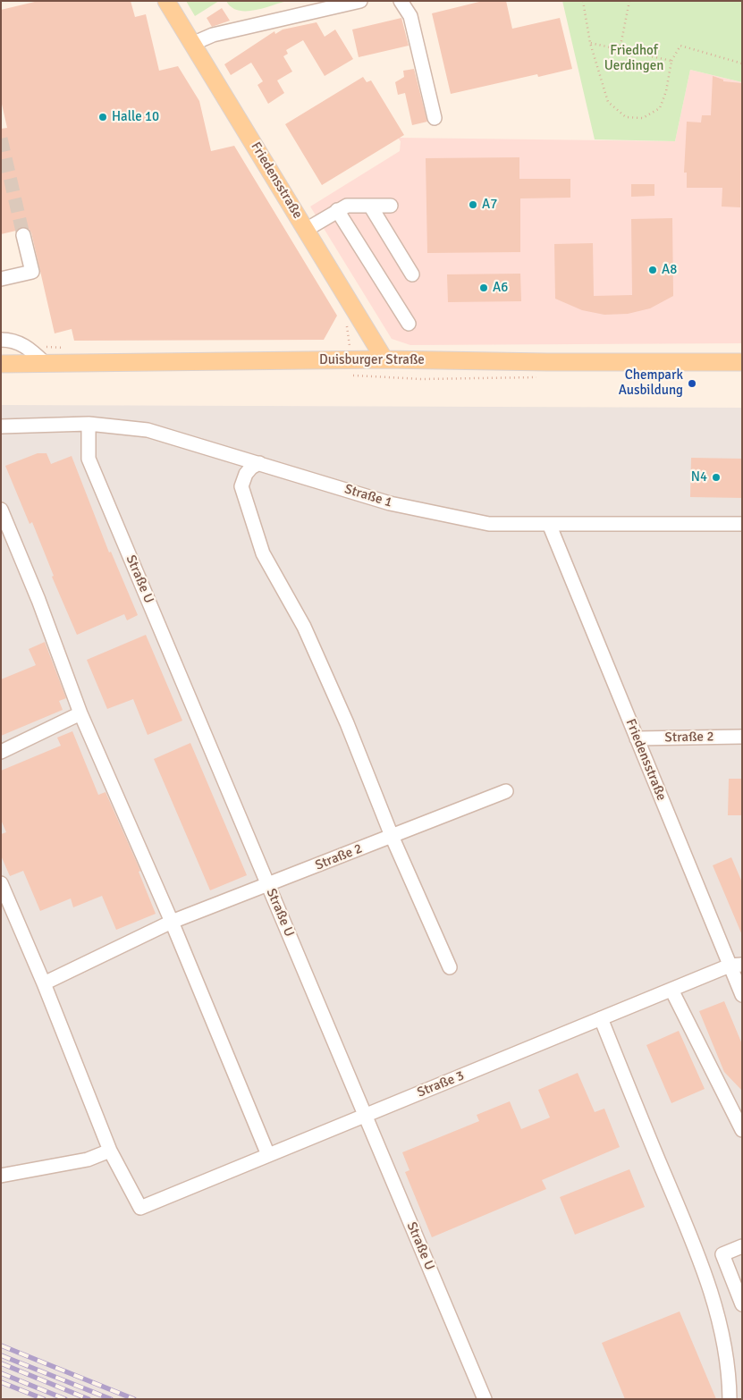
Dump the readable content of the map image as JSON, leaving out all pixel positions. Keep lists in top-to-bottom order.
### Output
{
  "streets": {
    "main road": ["Friedensstraße", "Duisburger Straße"],
    "lane": [
      "Straße 1",
      "Straße U",
      "Straße 2",
      "Straße 3"
    ]
  },
  "crossings": [
    ["Friedensstraße", "Duisburger Straße"],
    ["Friedensstraße", "Straße 1"],
    ["Friedensstraße", "Straße 2"],
    ["Friedensstraße", "Straße 3"],
    ["Straße 1", "Straße U"],
    ["Straße U", "Straße 2"],
    ["Straße U", "Straße 3"]
  ],
  "parks": ["Friedhof Uerdingen"],
  "places": [
    "Halle 10",
    "A7",
    "A8",
    "A6",
    "Chempark Ausbildung",
    "N4"
  ]
}
